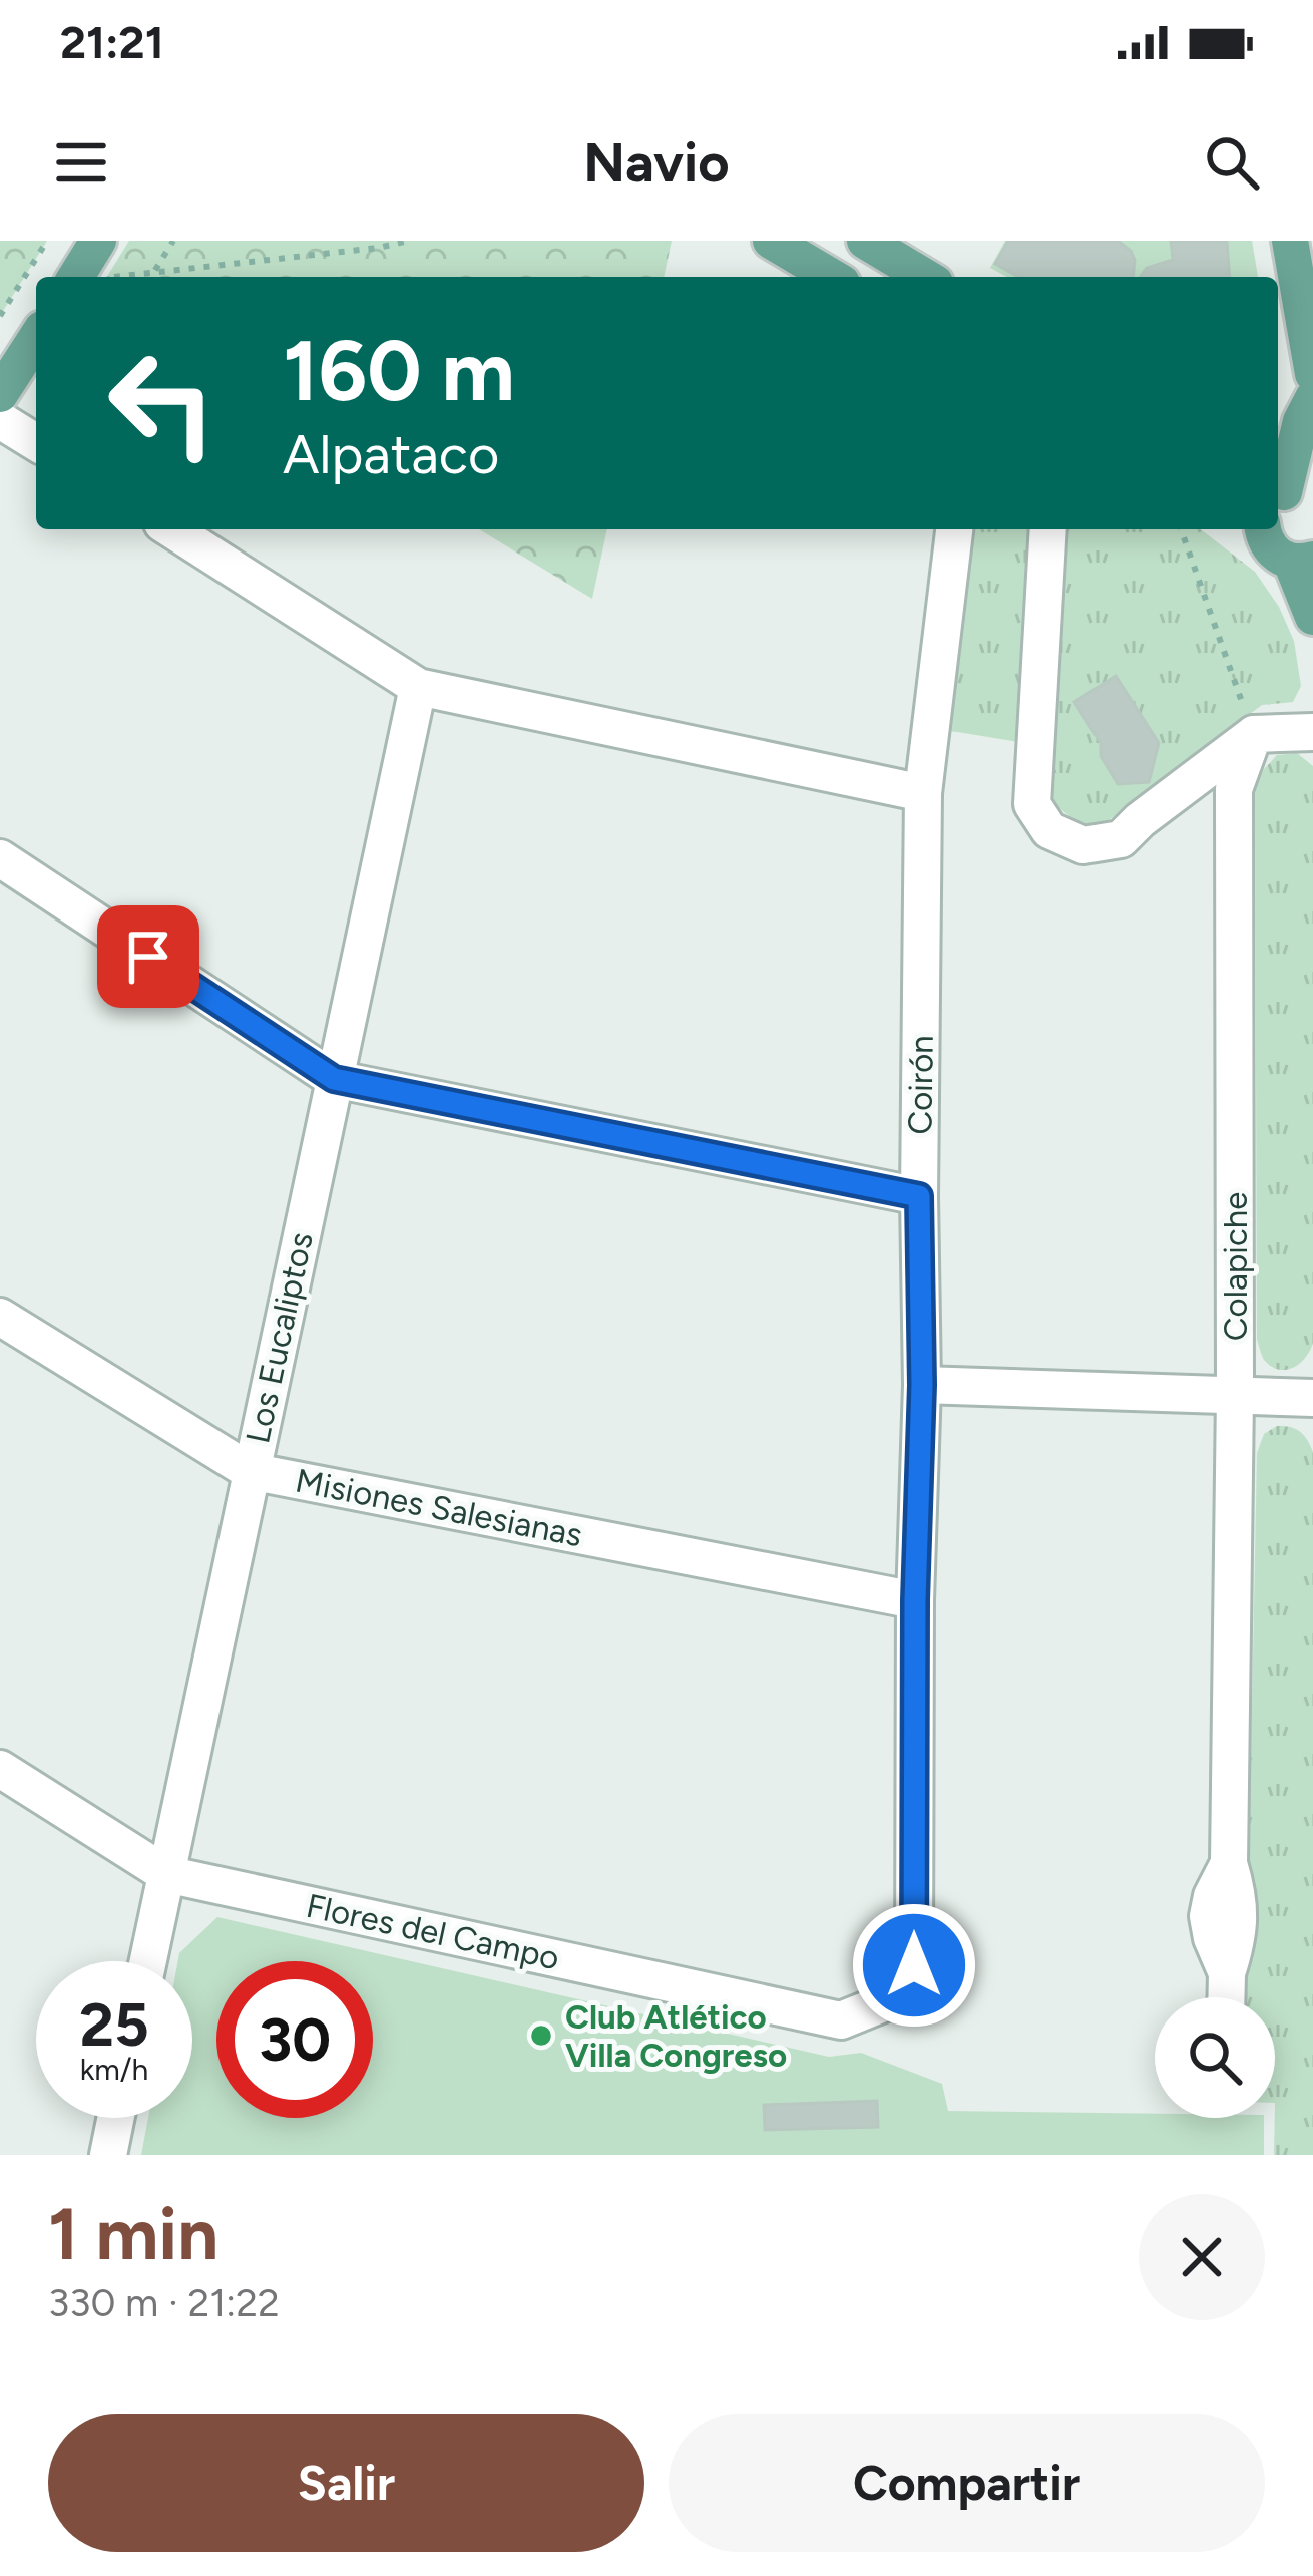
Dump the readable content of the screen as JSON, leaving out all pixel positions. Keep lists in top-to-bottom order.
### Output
{
  "streets": {
    "street": [
      "Coirón",
      "Colapiche",
      "Los Eucaliptos",
      "Misiones Salesianas",
      "Flores del Campo"
    ]
  },
  "crossings": [
    ["Coirón", "Misiones Salesianas"],
    ["Coirón", "Flores del Campo"],
    ["Los Eucaliptos", "Misiones Salesianas"],
    ["Los Eucaliptos", "Flores del Campo"]
  ],
  "places": ["Club Atlético Villa Congreso"],
  "page": {
    "status": "21:21",
    "header": "Navio",
    "turn": ["160 m", "Alpataco"],
    "speed": "25 km/h",
    "limit": "30",
    "heading": ["1 min", "330 m · 21:22"],
    "buttons": ["Salir", "Compartir"]
  }
}
